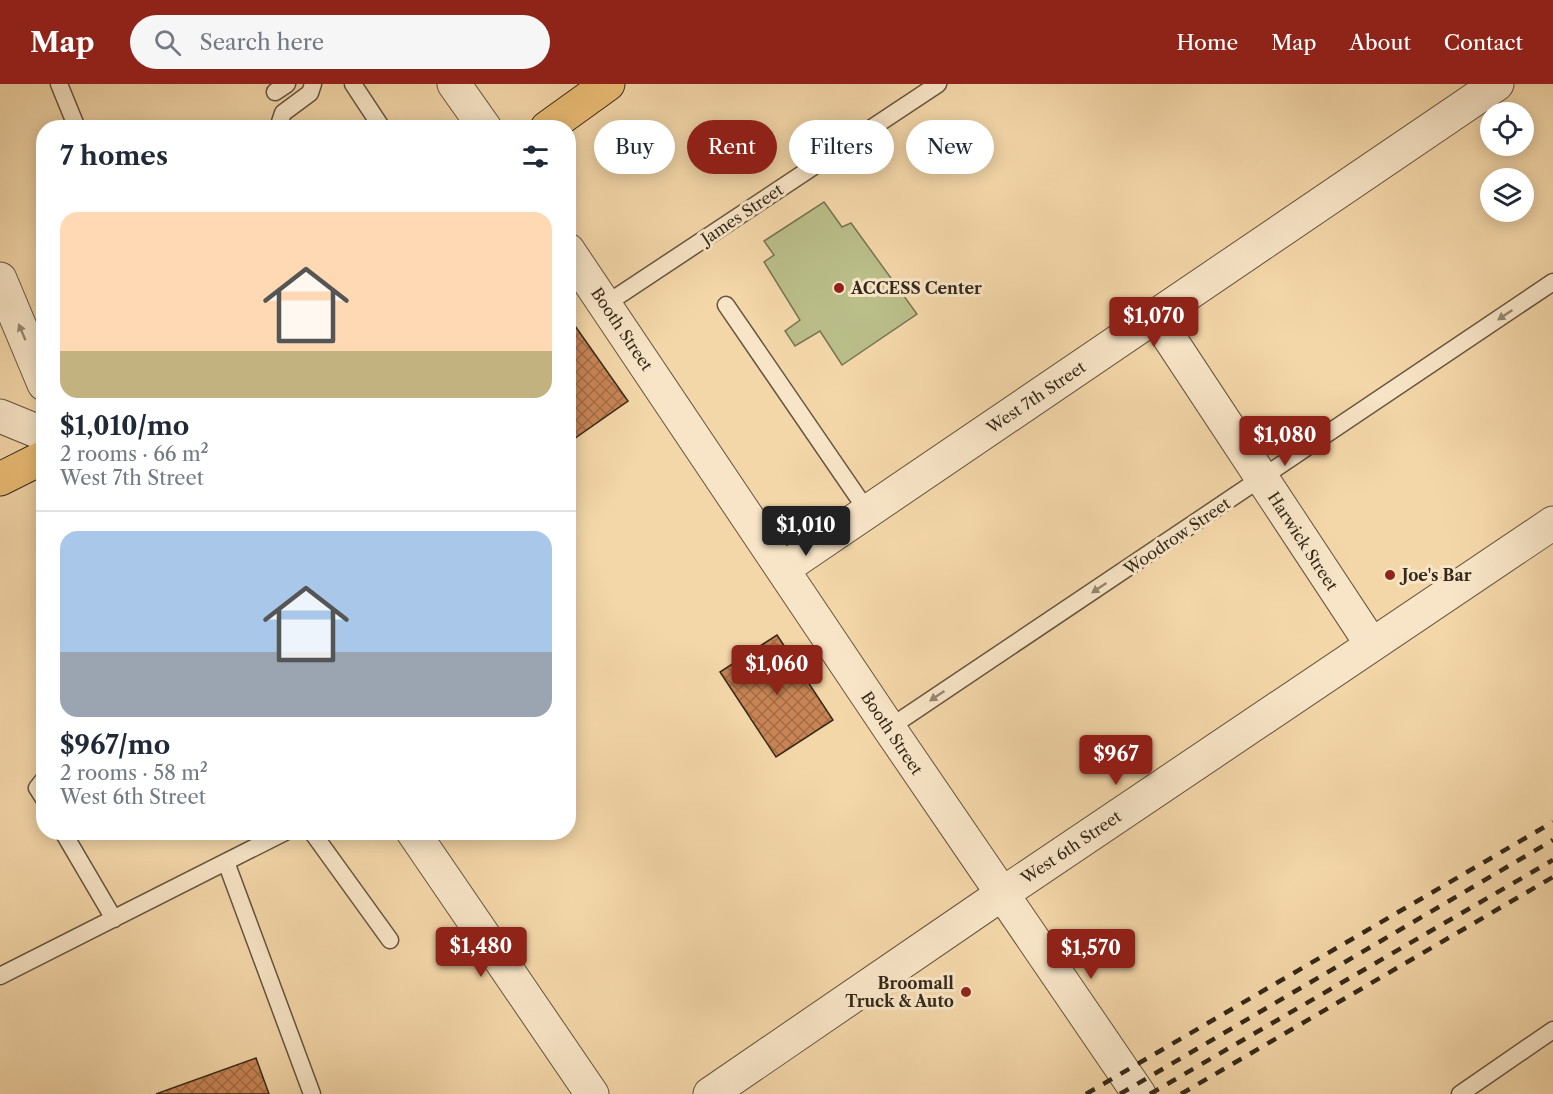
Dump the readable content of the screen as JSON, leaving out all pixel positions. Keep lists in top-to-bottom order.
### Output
{
  "streets": {
    "street": [
      "Booth Street",
      "West 7th Street",
      "Harwick Street",
      "West 6th Street"
    ],
    "lane": ["James Street", "Woodrow Street"]
  },
  "crossings": [
    ["James Street", "Booth Street"],
    ["Booth Street", "West 7th Street"],
    ["Booth Street", "Woodrow Street"],
    ["Booth Street", "West 6th Street"],
    ["West 7th Street", "Harwick Street"],
    ["Woodrow Street", "Harwick Street"],
    ["Harwick Street", "West 6th Street"]
  ],
  "one_way": ["Woodrow Street"],
  "places": ["ACCESS Center", "Joe's Bar", "Broomall Truck & Auto"],
  "page": {
    "header": "Map",
    "search": "Search here",
    "nav": [
      "Home",
      "Map",
      "About",
      "Contact"
    ],
    "chip": [
      "Buy",
      "Rent",
      "Filters",
      "New"
    ],
    "heading": "7 homes",
    "list": [
      {
        "name": "$1,010/mo",
        "note": "2 rooms · 66 m² · West 7th Street"
      },
      {
        "name": "$967/mo",
        "note": "2 rooms · 58 m² · West 6th Street"
      }
    ],
    "price": [
      "$1,070",
      "$1,080",
      "$1,010",
      "$1,060",
      "$967",
      "$1,480",
      "$1,570"
    ]
  }
}
